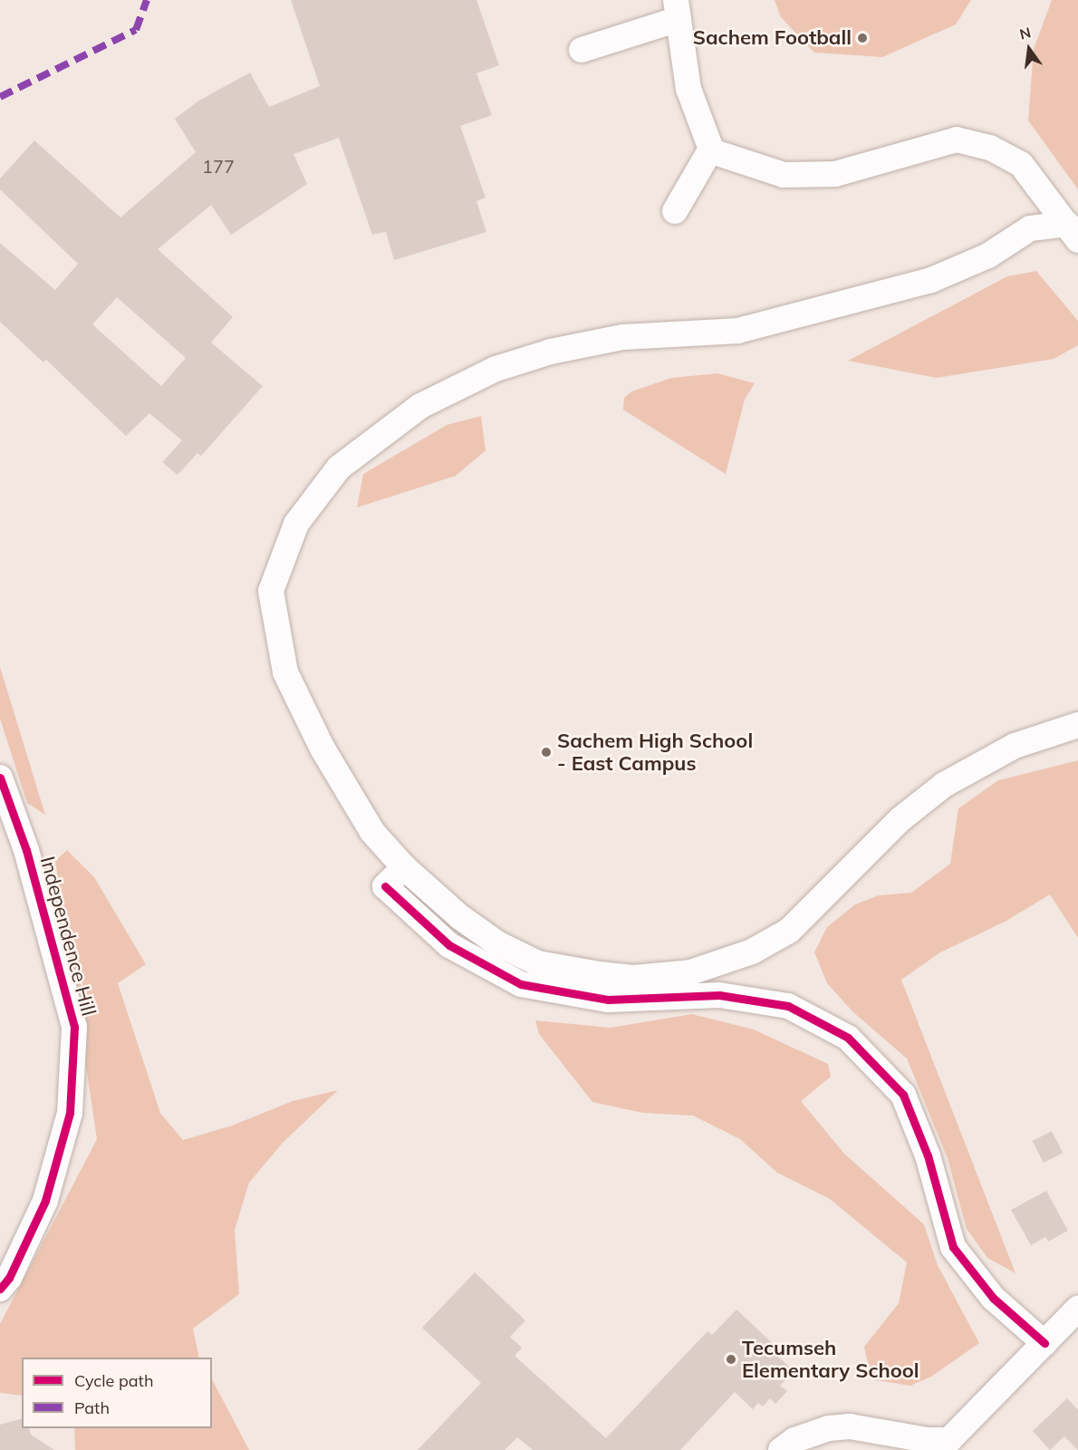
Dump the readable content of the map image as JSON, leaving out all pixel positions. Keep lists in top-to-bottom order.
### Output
{
  "streets": {
    "street": ["Independence Hill"]
  },
  "places": ["Sachem Football", "Sachem High School - East Campus", "Tecumseh Elementary School"],
  "house_numbers": ["177"],
  "legend": ["Cycle path", "Path"],
  "north": "top"
}
